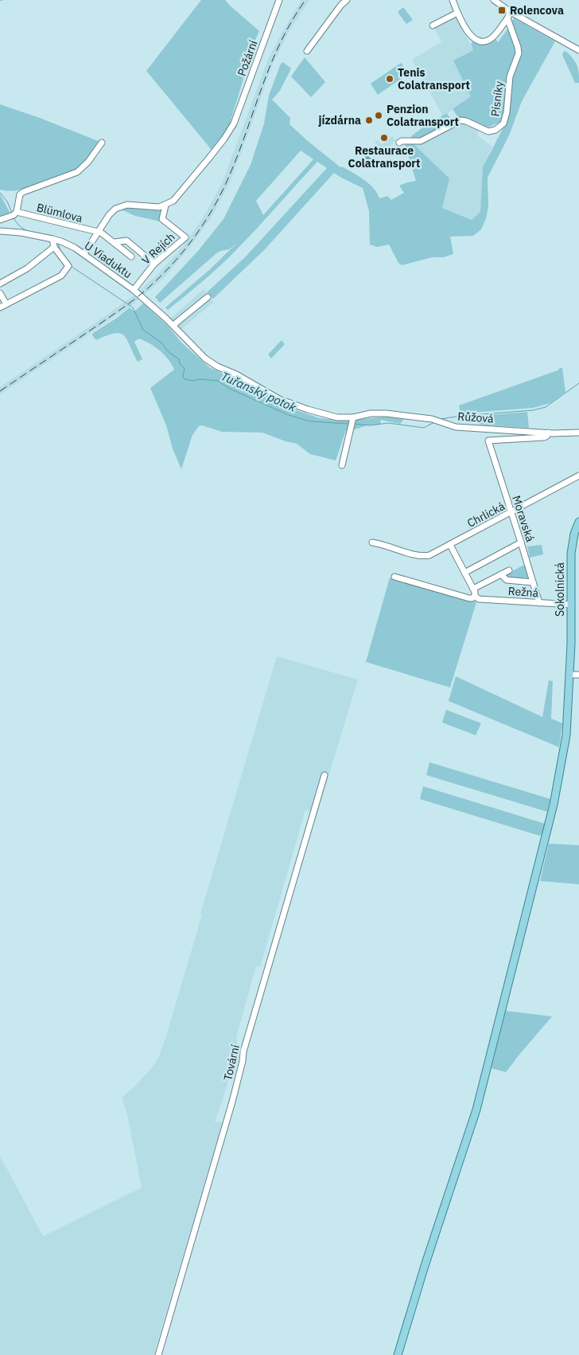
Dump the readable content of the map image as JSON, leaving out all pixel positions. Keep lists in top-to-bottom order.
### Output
{
  "streets": {
    "main road": ["Sokolnická"],
    "street": [
      "Požární",
      "Písníky",
      "Blümlova",
      "V Rejích",
      "U Viaduktu",
      "Růžová",
      "Chrlická",
      "Moravská",
      "Režná",
      "Tovární"
    ]
  },
  "crossings": [
    ["Požární", "V Rejích"],
    ["V Rejích", "U Viaduktu"],
    ["U Viaduktu", "Růžová"],
    ["Růžová", "Moravská"],
    ["Chrlická", "Moravská"],
    ["Moravská", "Režná"],
    ["Sokolnická", "Režná"]
  ],
  "water": ["Tuřanský potok"],
  "places": {
    "transit": ["Rolencova"],
    "other": [
      "Tenis Colatransport",
      "Penzion Colatransport",
      "jízdárna",
      "Restaurace Colatransport"
    ]
  }
}
